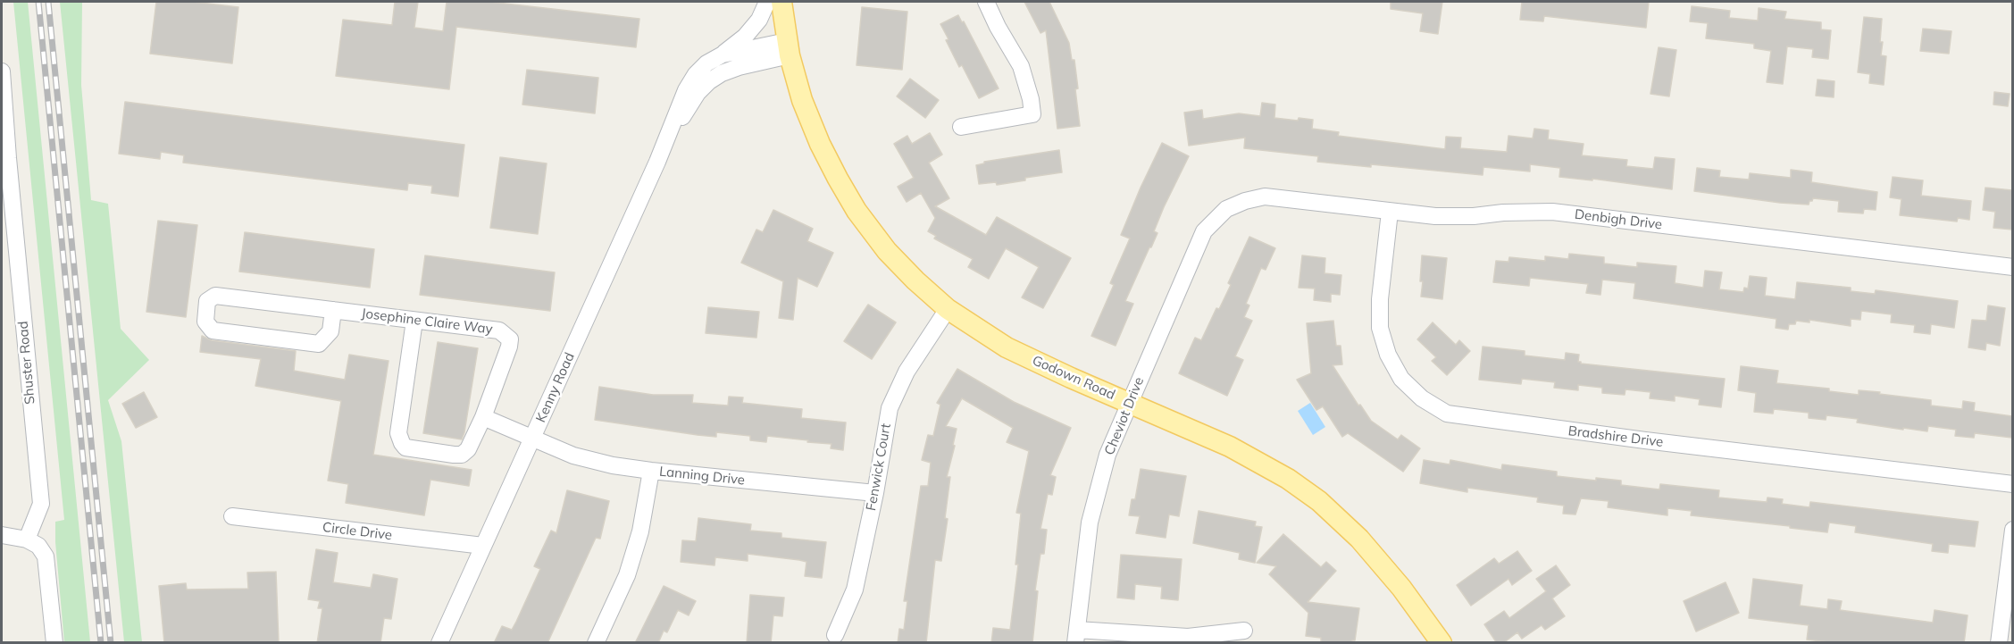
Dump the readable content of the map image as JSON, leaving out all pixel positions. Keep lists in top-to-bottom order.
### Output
{
  "streets": {
    "main road": ["Godown Road"],
    "street": [
      "Denbigh Drive",
      "Josephine Claire Way",
      "Shuster Road",
      "Kenny Road",
      "Cheviot Drive",
      "Bradshire Drive",
      "Fenwick Court",
      "Lanning Drive",
      "Circle Drive"
    ]
  },
  "crossings": [
    ["Denbigh Drive", "Cheviot Drive"],
    ["Denbigh Drive", "Bradshire Drive"],
    ["Godown Road", "Kenny Road"],
    ["Godown Road", "Cheviot Drive"],
    ["Godown Road", "Fenwick Court"],
    ["Kenny Road", "Lanning Drive"],
    ["Kenny Road", "Circle Drive"],
    ["Fenwick Court", "Lanning Drive"]
  ]
}
